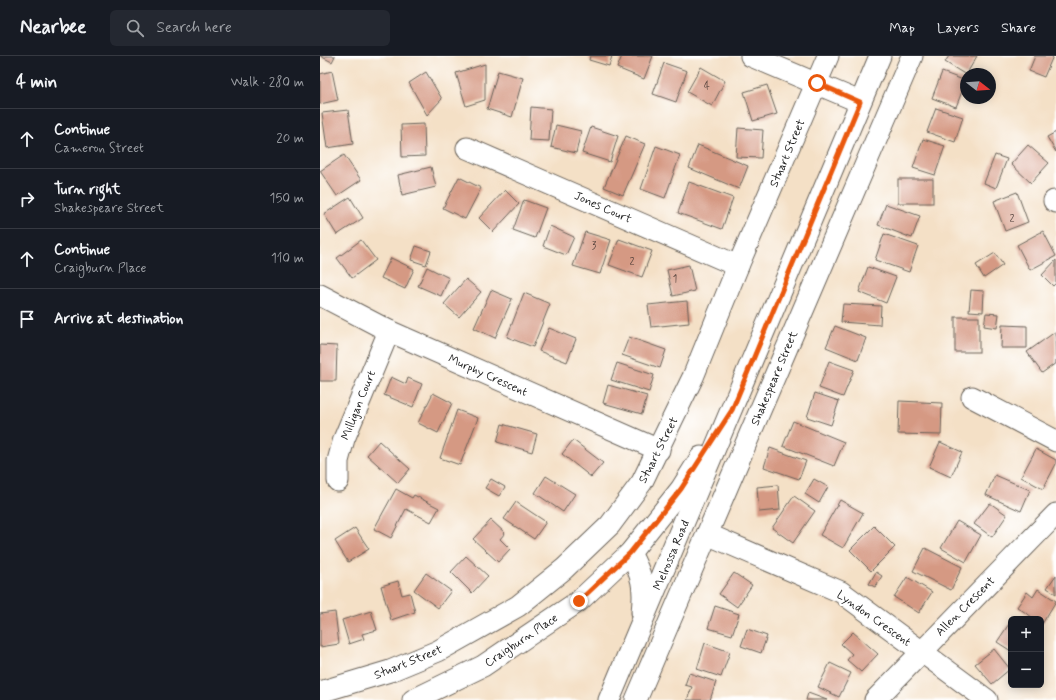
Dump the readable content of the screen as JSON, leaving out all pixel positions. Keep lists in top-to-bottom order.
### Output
{
  "streets": {
    "street": [
      "Stuart Street",
      "Jones Court",
      "Murphy Crescent",
      "Shakespeare Street",
      "Milligan Court",
      "Melrossa Road",
      "Allen Crescent",
      "Lyndon Crescent",
      "Craigburn Place"
    ]
  },
  "crossings": [
    ["Stuart Street", "Jones Court"],
    ["Stuart Street", "Murphy Crescent"],
    ["Murphy Crescent", "Milligan Court"],
    ["Shakespeare Street", "Lyndon Crescent"],
    ["Melrossa Road", "Craigburn Place"],
    ["Allen Crescent", "Lyndon Crescent"]
  ],
  "house_numbers": [
    "4",
    "2",
    "3",
    "2",
    "1"
  ],
  "north": "right",
  "page": {
    "header": "Nearbee",
    "search": "Search here",
    "nav": ["Map", "Layers", "Share"],
    "heading": ["4 min", "Walk · 280 m"],
    "list": [
      ["Continue", "Cameron Street", "20 m"],
      ["Turn right", "Shakespeare Street", "150 m"],
      ["Continue", "Craigburn Place", "110 m"],
      "Arrive at destination"
    ],
    "map_buttons": ["+", "−"]
  }
}
